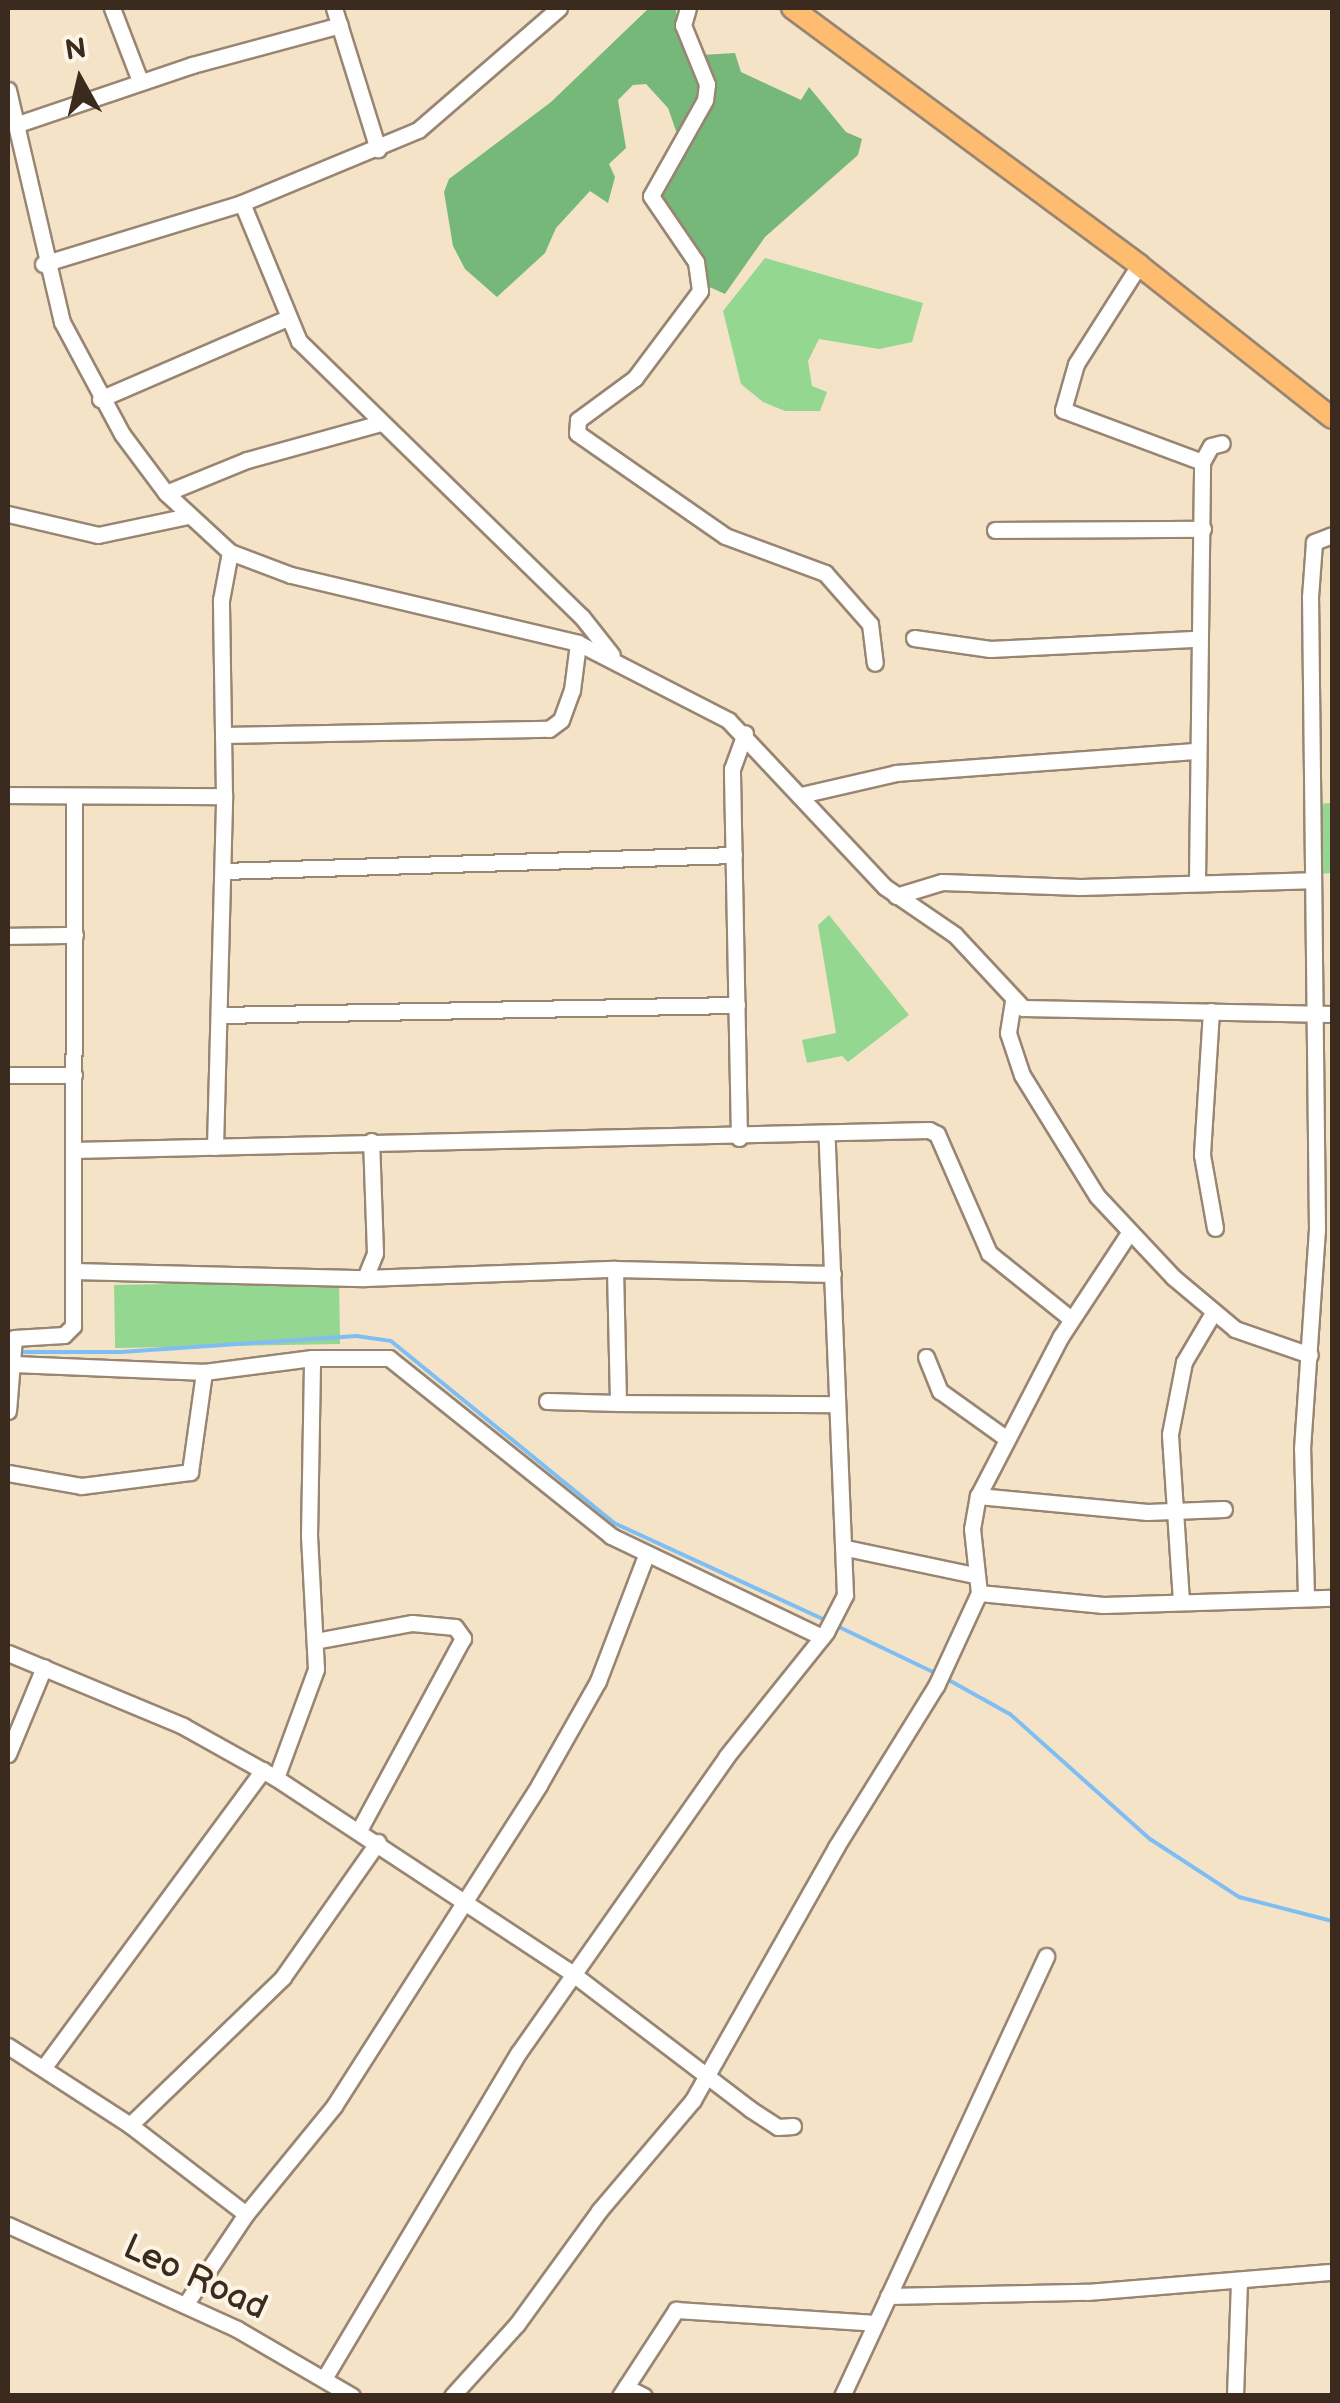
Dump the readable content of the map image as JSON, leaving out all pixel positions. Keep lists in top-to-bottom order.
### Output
{
  "streets": {
    "street": ["Leo Road"]
  },
  "north": "top"
}
